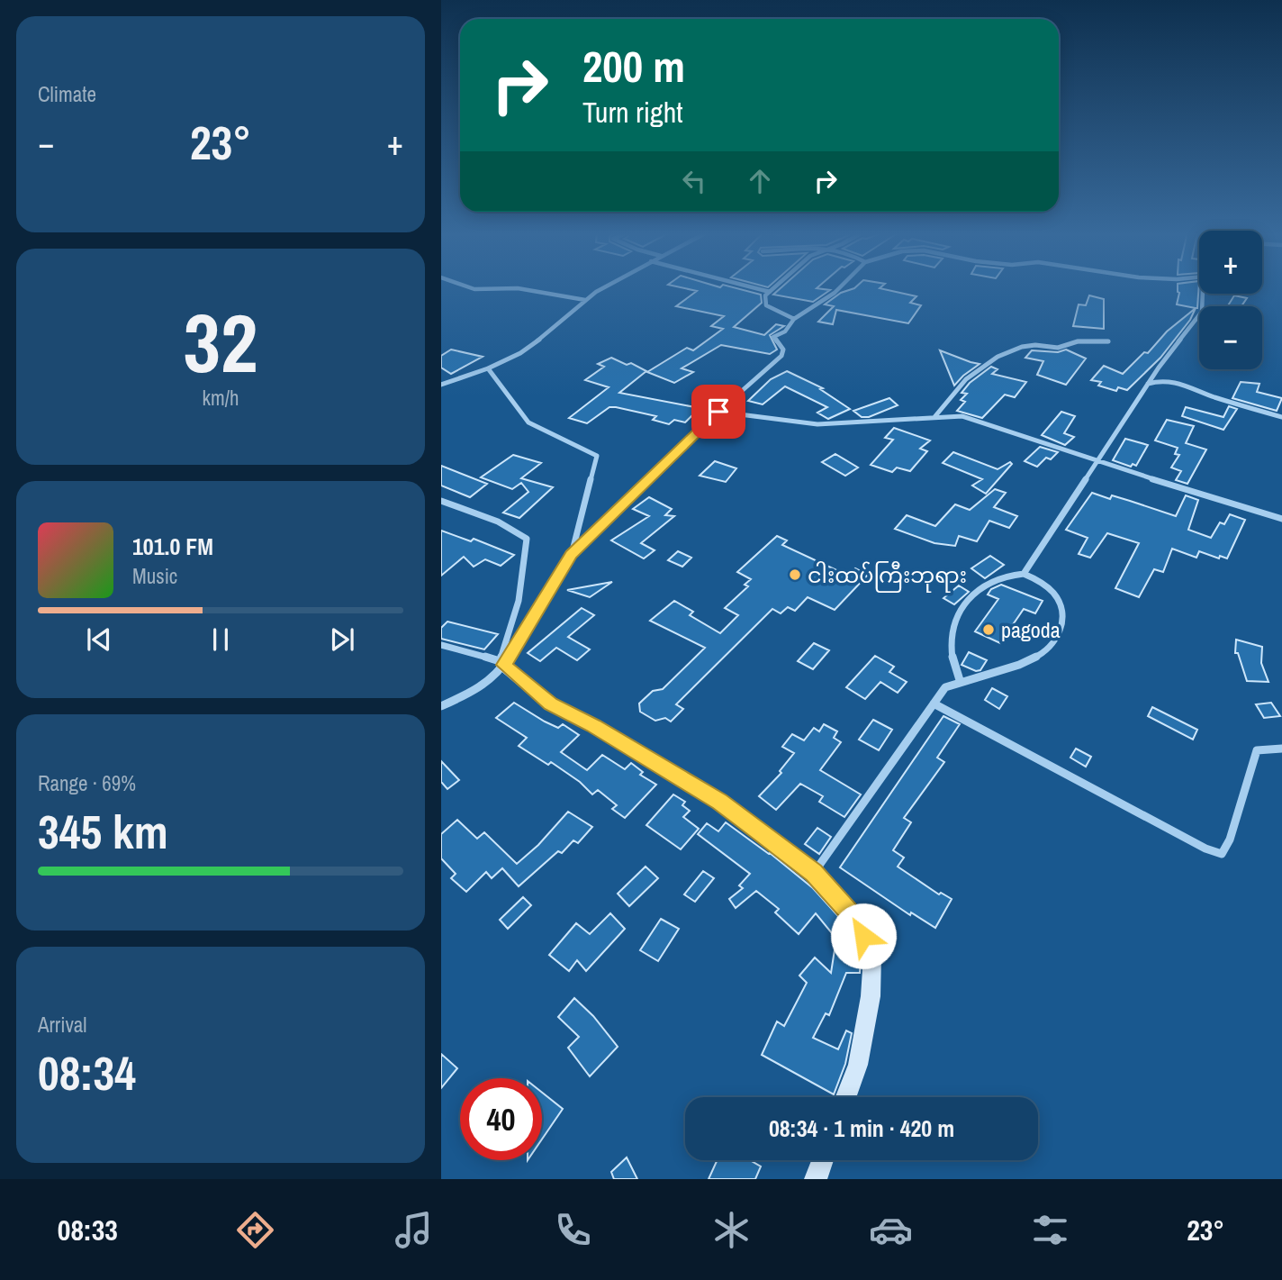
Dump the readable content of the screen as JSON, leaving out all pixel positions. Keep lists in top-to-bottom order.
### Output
{
  "places": ["ငါးထပ်ကြီးဘုရား", "pagoda"],
  "page": {
    "tile": [
      "Climate",
      ["32", "km/h"],
      ["Range · 69%", "345 km"],
      ["Arrival", "08:34"]
    ],
    "turn": ["200 m", "Turn right"],
    "heat": ["−", "23°", "+"],
    "map_buttons": ["+", "−"],
    "song": ["101.0 FM", "Music"],
    "limit": "40",
    "trip": "08:34 · 1 min · 420 m",
    "tabs": ["08:33", "23°"]
  }
}
